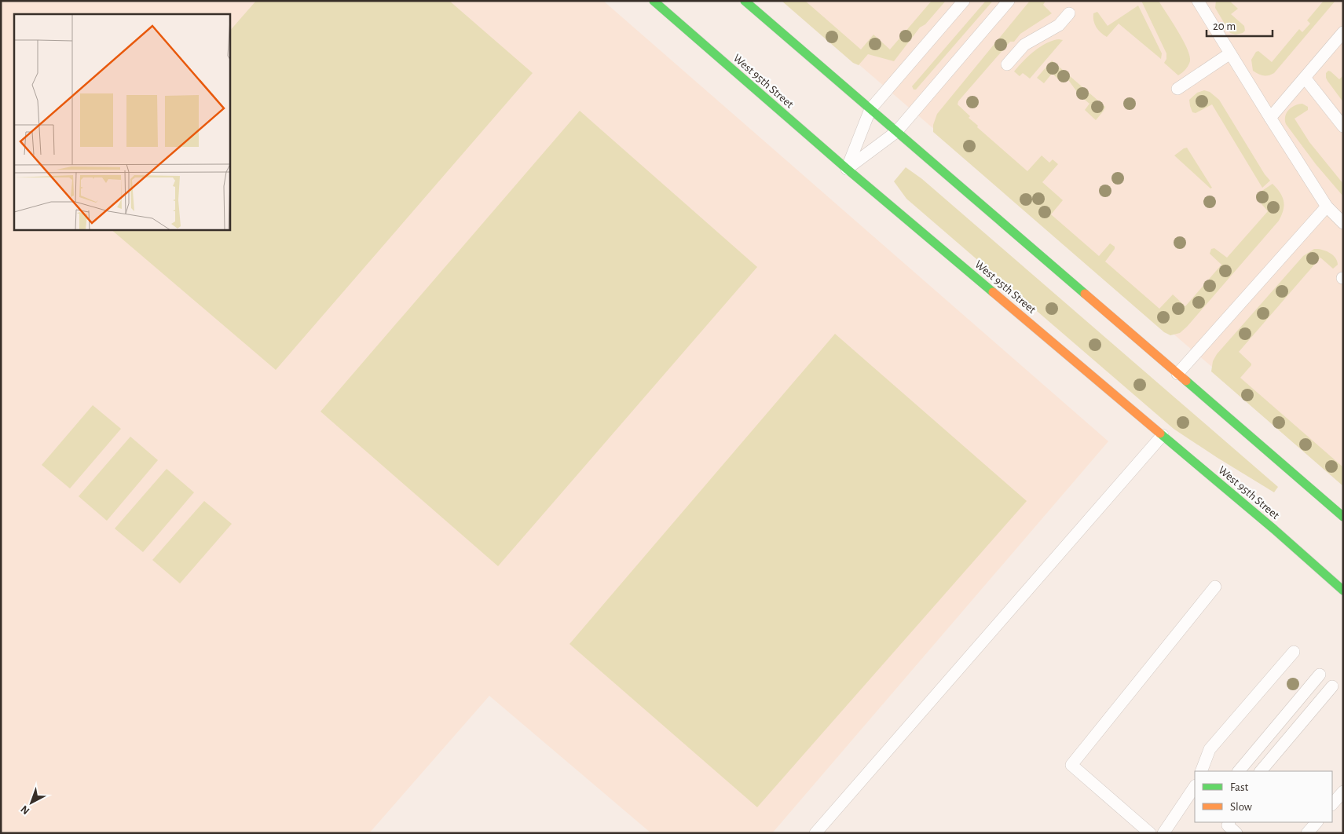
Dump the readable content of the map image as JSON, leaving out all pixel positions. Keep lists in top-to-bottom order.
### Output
{
  "streets": {
    "main road": ["West 95th Street"]
  },
  "legend": ["Fast", "Slow"],
  "scale_bar": "20 m",
  "north": "bottom left"
}
